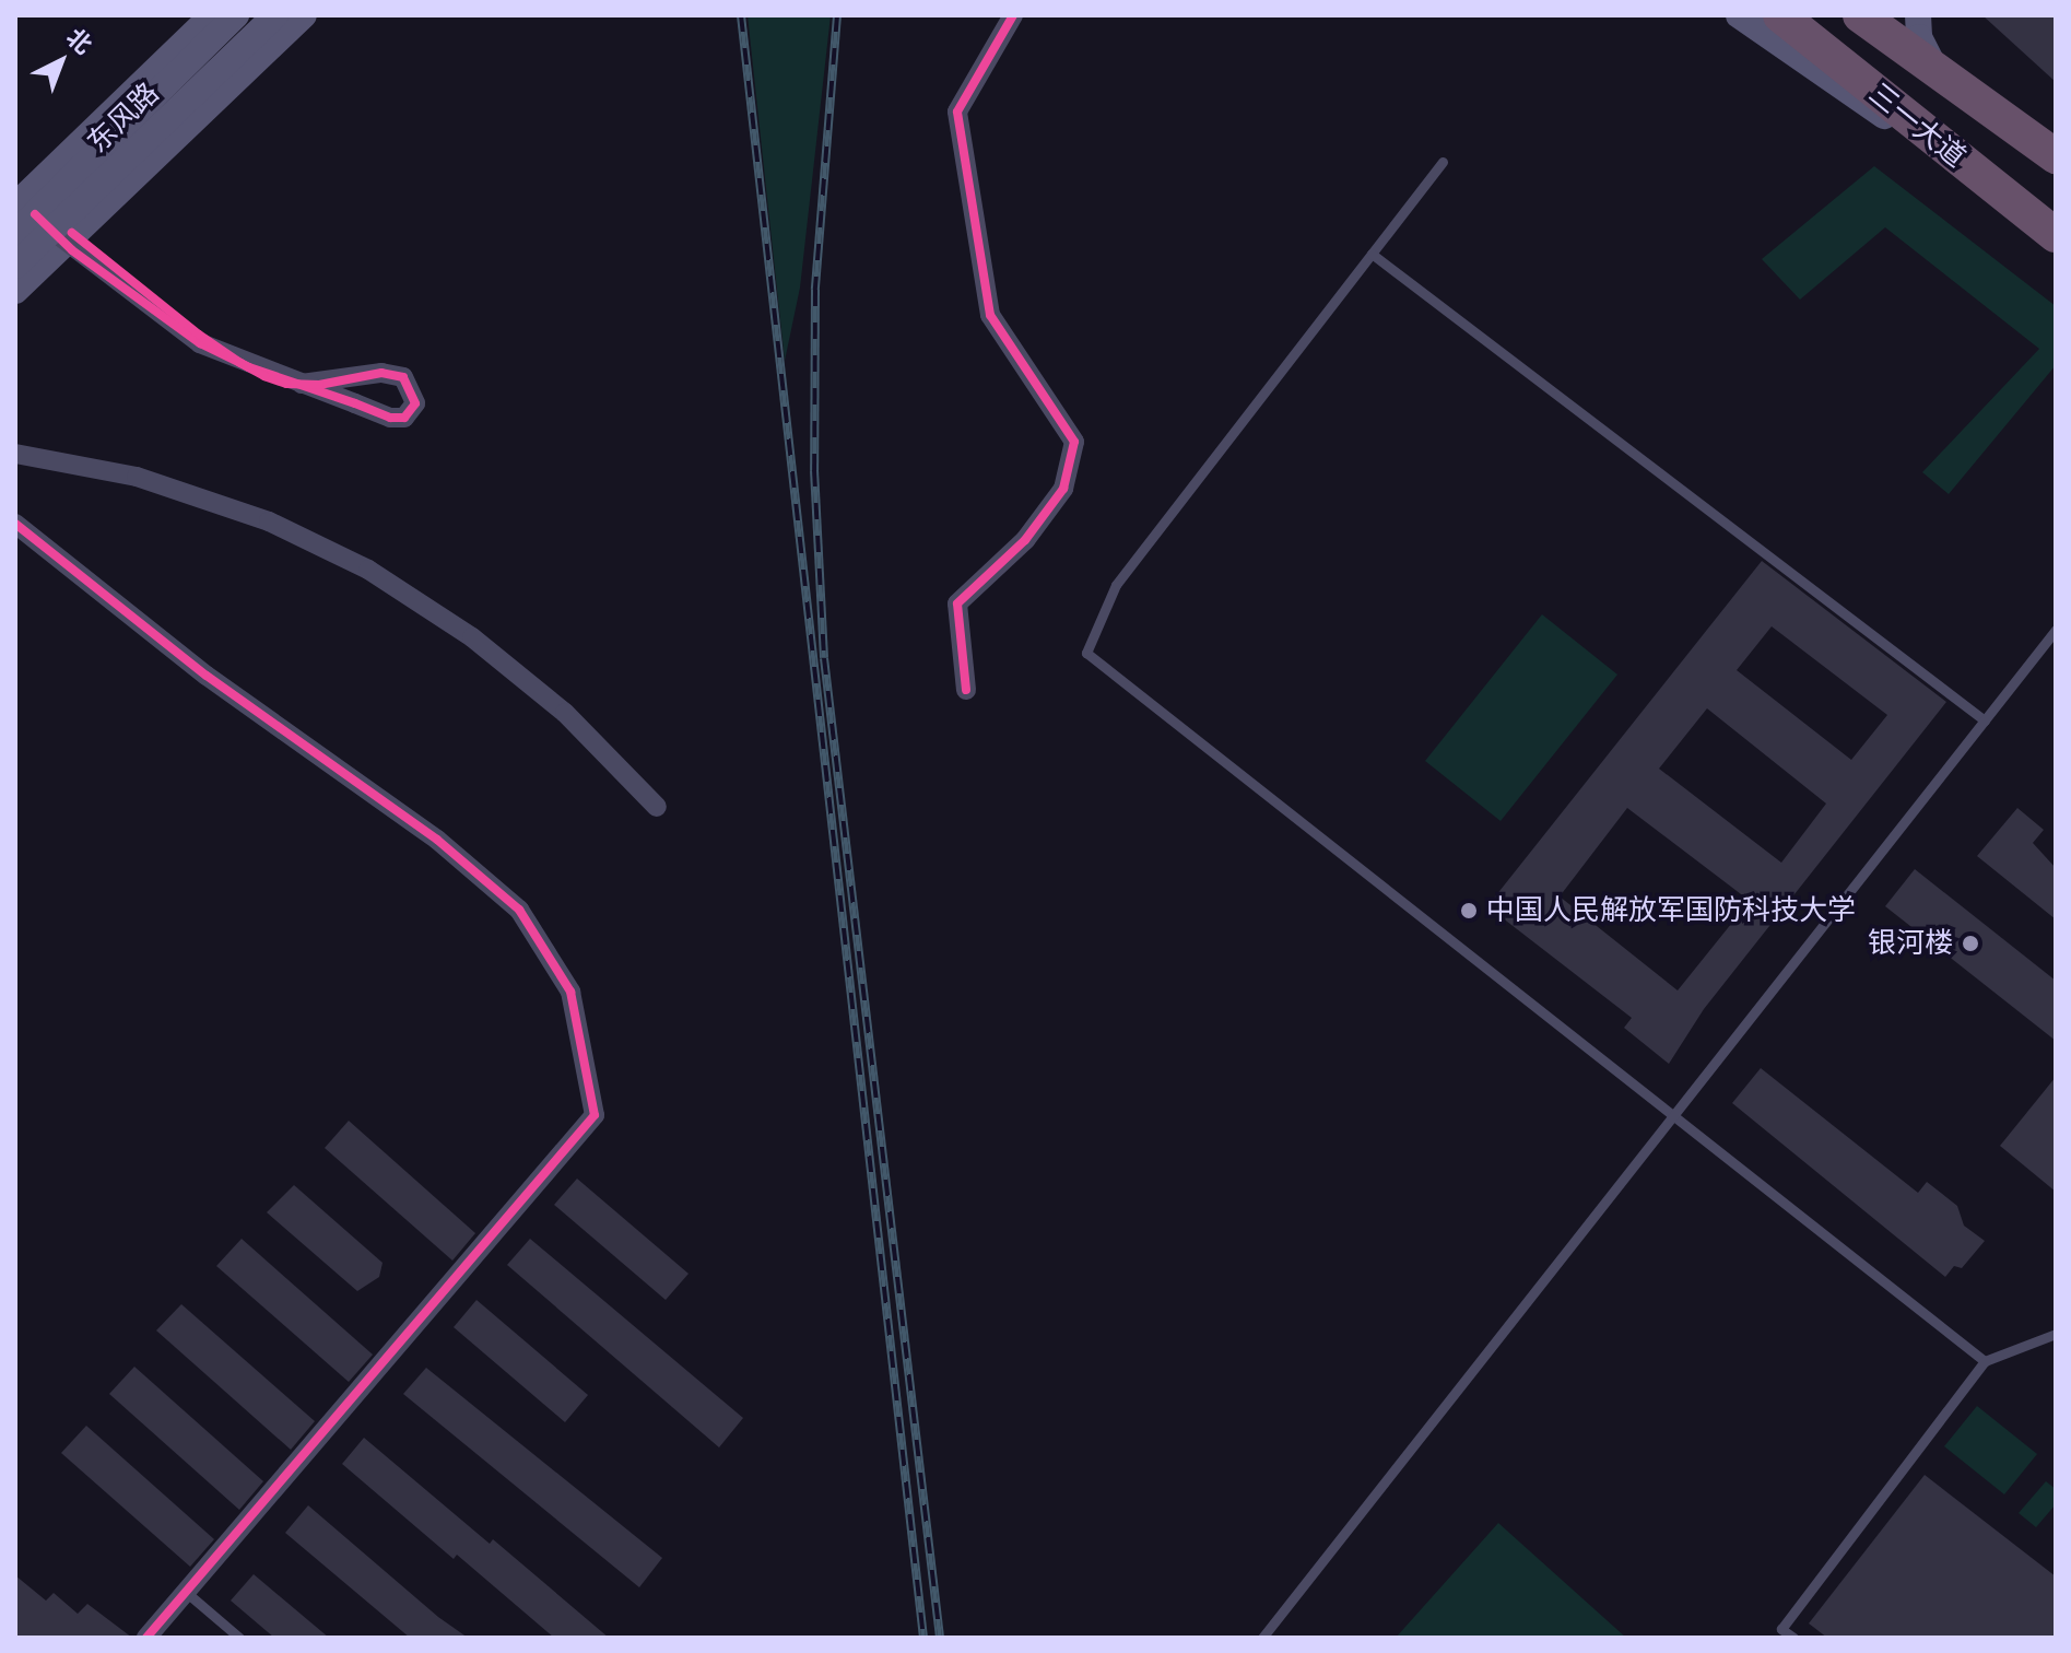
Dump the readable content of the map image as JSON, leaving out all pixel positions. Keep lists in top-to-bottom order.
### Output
{
  "streets": {
    "highway": ["三一大道"],
    "street": ["东风路"]
  },
  "places": ["中国人民解放军国防科技大学", "银河楼"],
  "north": "top right"
}
